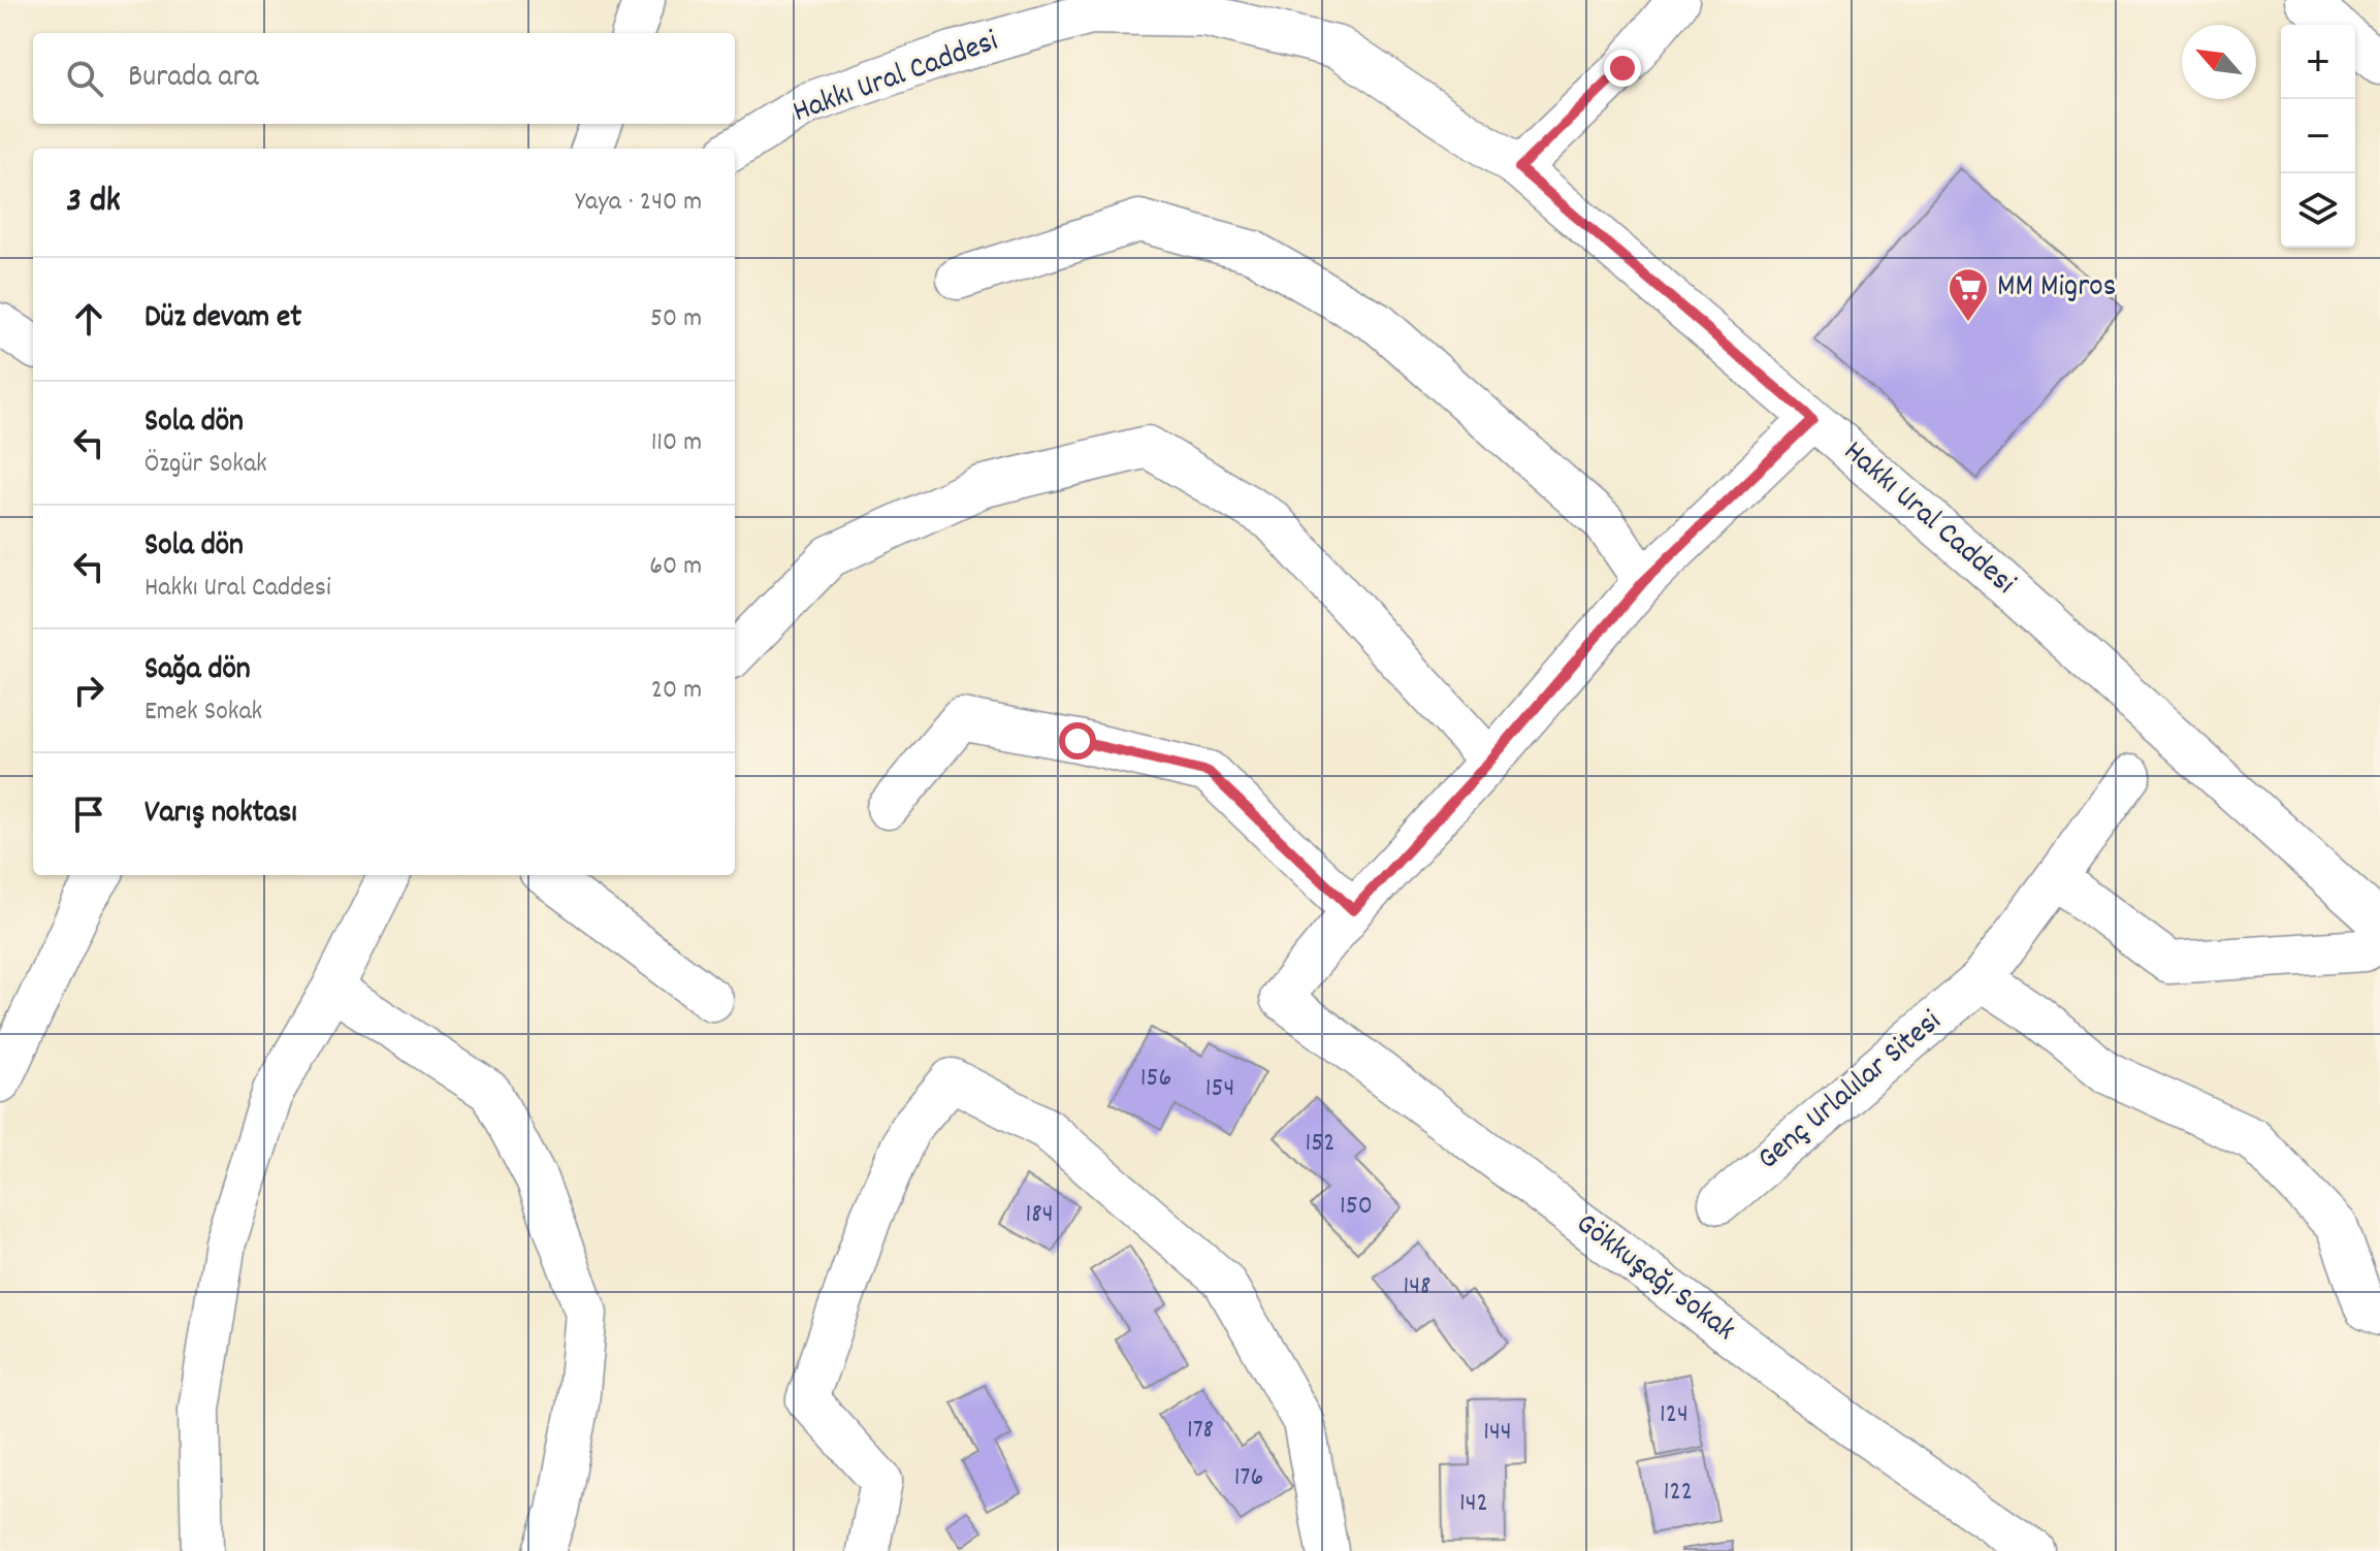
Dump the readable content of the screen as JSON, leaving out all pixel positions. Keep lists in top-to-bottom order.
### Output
{
  "streets": {
    "street": ["Hakkı Ural Caddesi", "Genç Urlalılar Sitesi", "Gökkuşağı Sokak"]
  },
  "places": {
    "supermarket": ["MM Migros"]
  },
  "house_numbers": [
    "156",
    "154",
    "152",
    "150",
    "184",
    "148",
    "124",
    "178",
    "144",
    "176",
    "122",
    "142"
  ],
  "north": "top left",
  "page": {
    "map_buttons": ["+", "−"],
    "search": "Burada ara",
    "heading": ["3 dk", "Yaya · 240 m"],
    "list": [
      ["Düz devam et", "50 m"],
      ["Sola dön", "Özgür Sokak", "110 m"],
      ["Sola dön", "Hakkı Ural Caddesi", "60 m"],
      ["Sağa dön", "Emek Sokak", "20 m"],
      "Varış noktası"
    ]
  }
}
